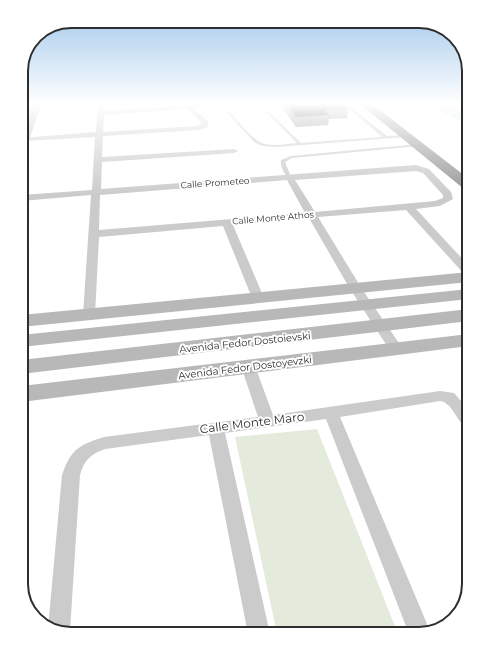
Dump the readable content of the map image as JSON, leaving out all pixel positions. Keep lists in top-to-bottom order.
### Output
{
  "streets": {
    "street": [
      "Calle Prometeo",
      "Calle Monte Athos",
      "Avenida Fedor Dostoievski",
      "Avenida Fedor Dostoyevzki",
      "Calle Monte Maro"
    ]
  },
  "crossings": [
    ["Calle Prometeo", "Calle Monte Athos"]
  ]
}
